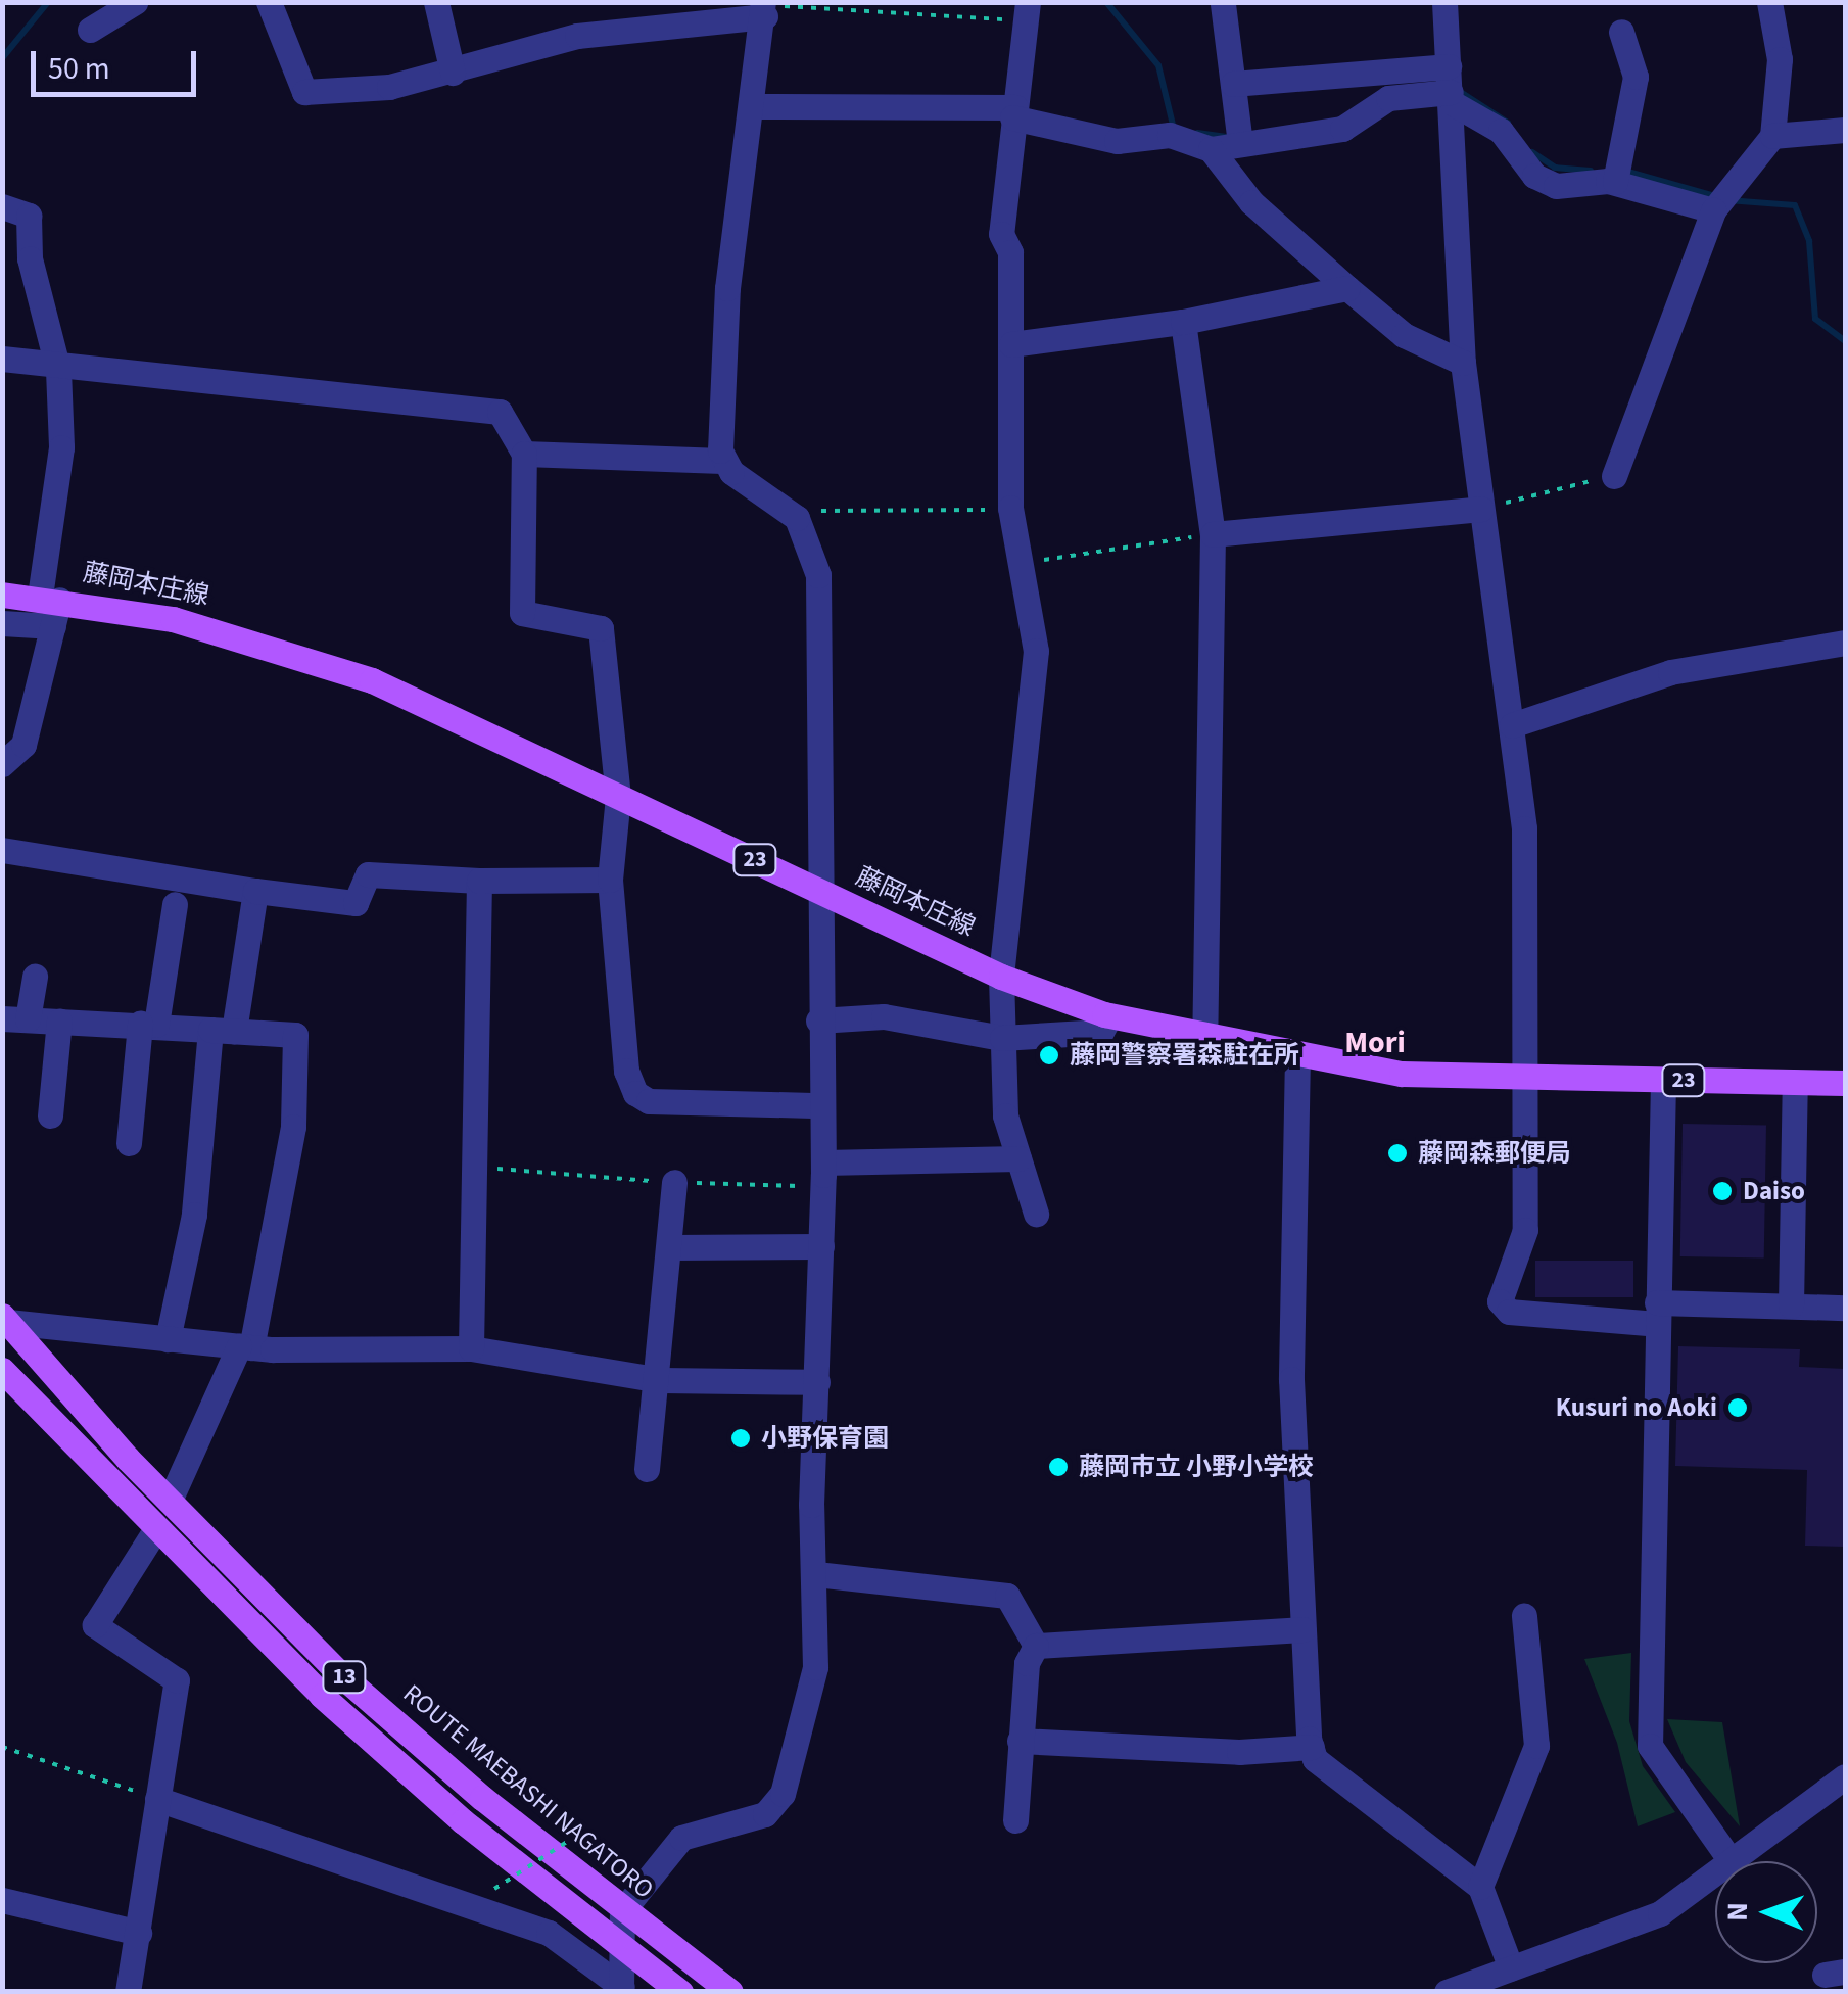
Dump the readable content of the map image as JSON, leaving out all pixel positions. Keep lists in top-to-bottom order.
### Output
{
  "streets": {
    "main road": [
      "藤岡本庄線",
      "23",
      "13",
      "ROUTE MAEBASHI NAGATORO"
    ]
  },
  "districts": ["Mori"],
  "places": [
    "藤岡警察署森駐在所",
    "藤岡森郵便局",
    "Daiso",
    "Kusuri no Aoki",
    "小野保育園",
    "藤岡市立 小野小学校"
  ],
  "scale_bar": "50 m",
  "north": "left"
}
